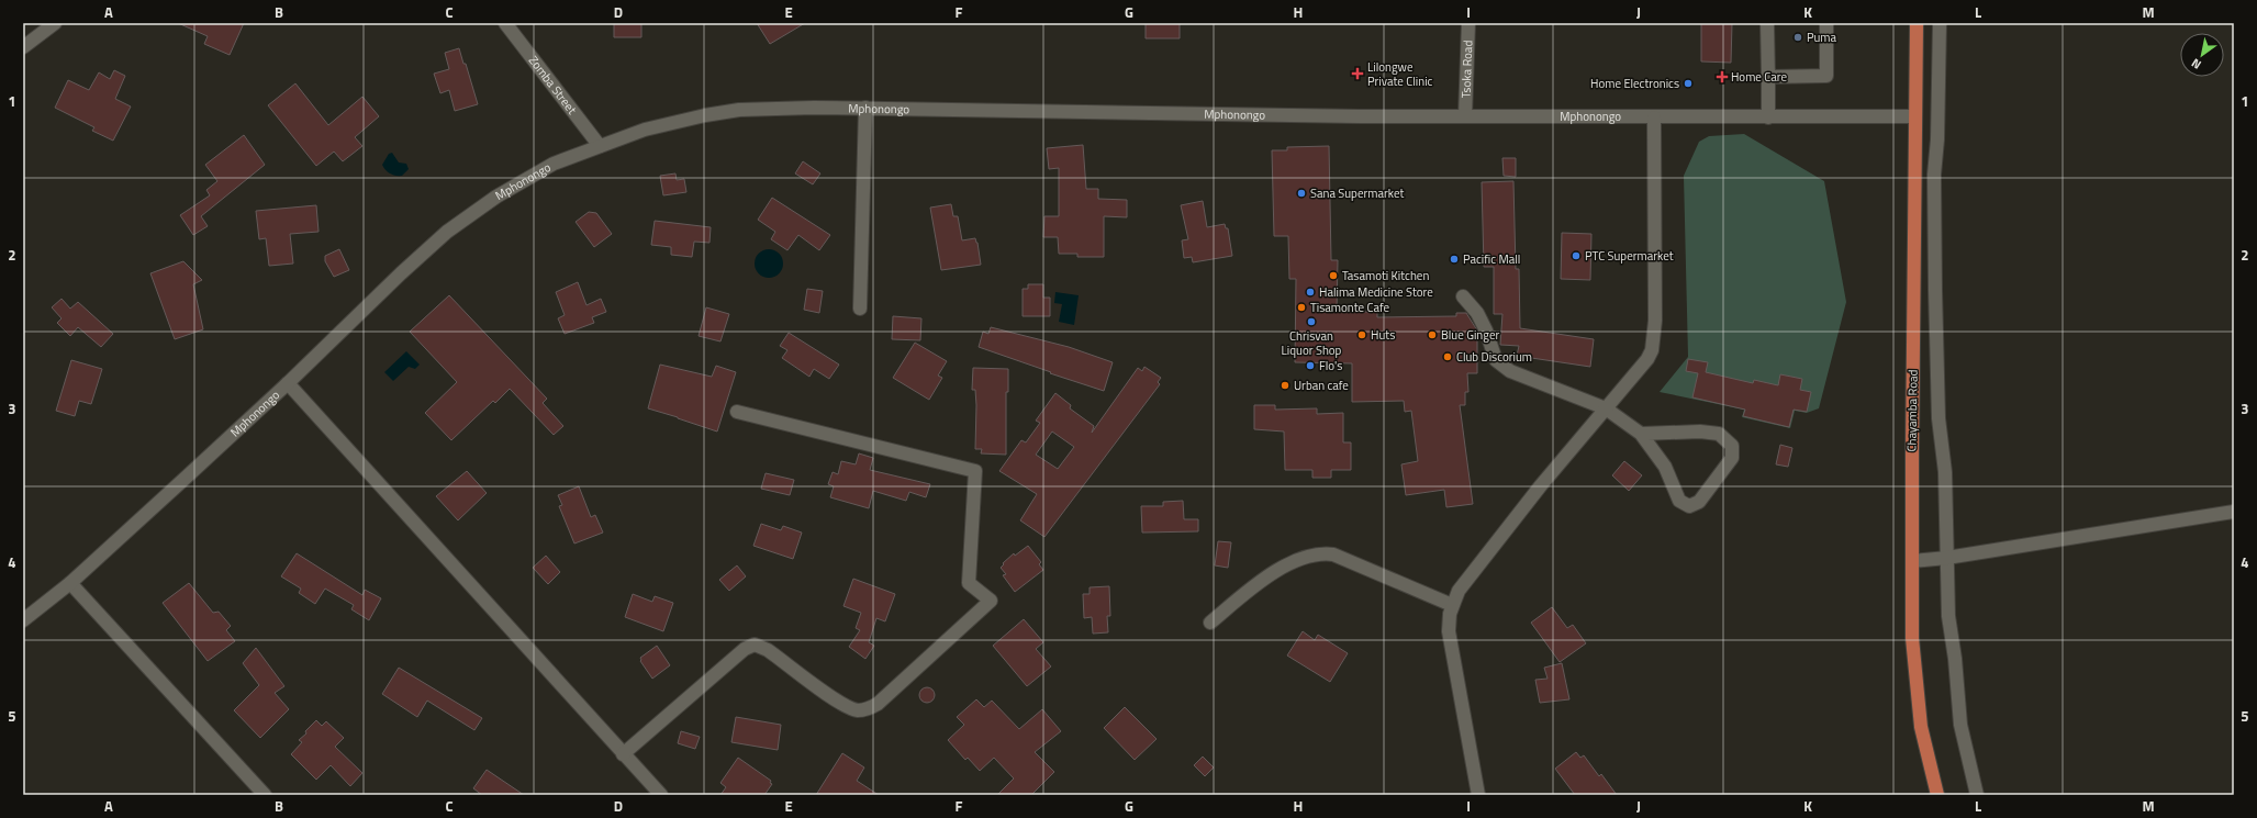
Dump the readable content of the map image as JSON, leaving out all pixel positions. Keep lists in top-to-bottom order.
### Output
{
  "streets": {
    "main road": ["Chayamba Road"],
    "street": ["Tsoka Road", "Zomba Street", "Mphonongo"]
  },
  "crossings": [
    ["Tsoka Road", "Mphonongo"],
    ["Zomba Street", "Mphonongo"],
    ["Mphonongo", "Chayamba Road"]
  ],
  "places": {
    "other": [
      "Puma",
      "Home Electronics",
      "Sana Supermarket",
      "PTC Supermarket",
      "Pacific Mall",
      "Tasamoti Kitchen",
      "Halima Medicine Store",
      "Tisamonte Cafe",
      "Chrisvan Liquor Shop",
      "Huts",
      "Blue Ginger",
      "Club Discorium",
      "Flo's",
      "Urban cafe"
    ],
    "health": ["Lilongwe Private Clinic", "Home Care"]
  },
  "north": "bottom left",
  "grid": {
    "columns": [
      "A",
      "B",
      "C",
      "D",
      "E",
      "F",
      "G",
      "H",
      "I",
      "J",
      "K",
      "L",
      "M"
    ],
    "rows": [
      "1",
      "2",
      "3",
      "4",
      "5"
    ]
  }
}
